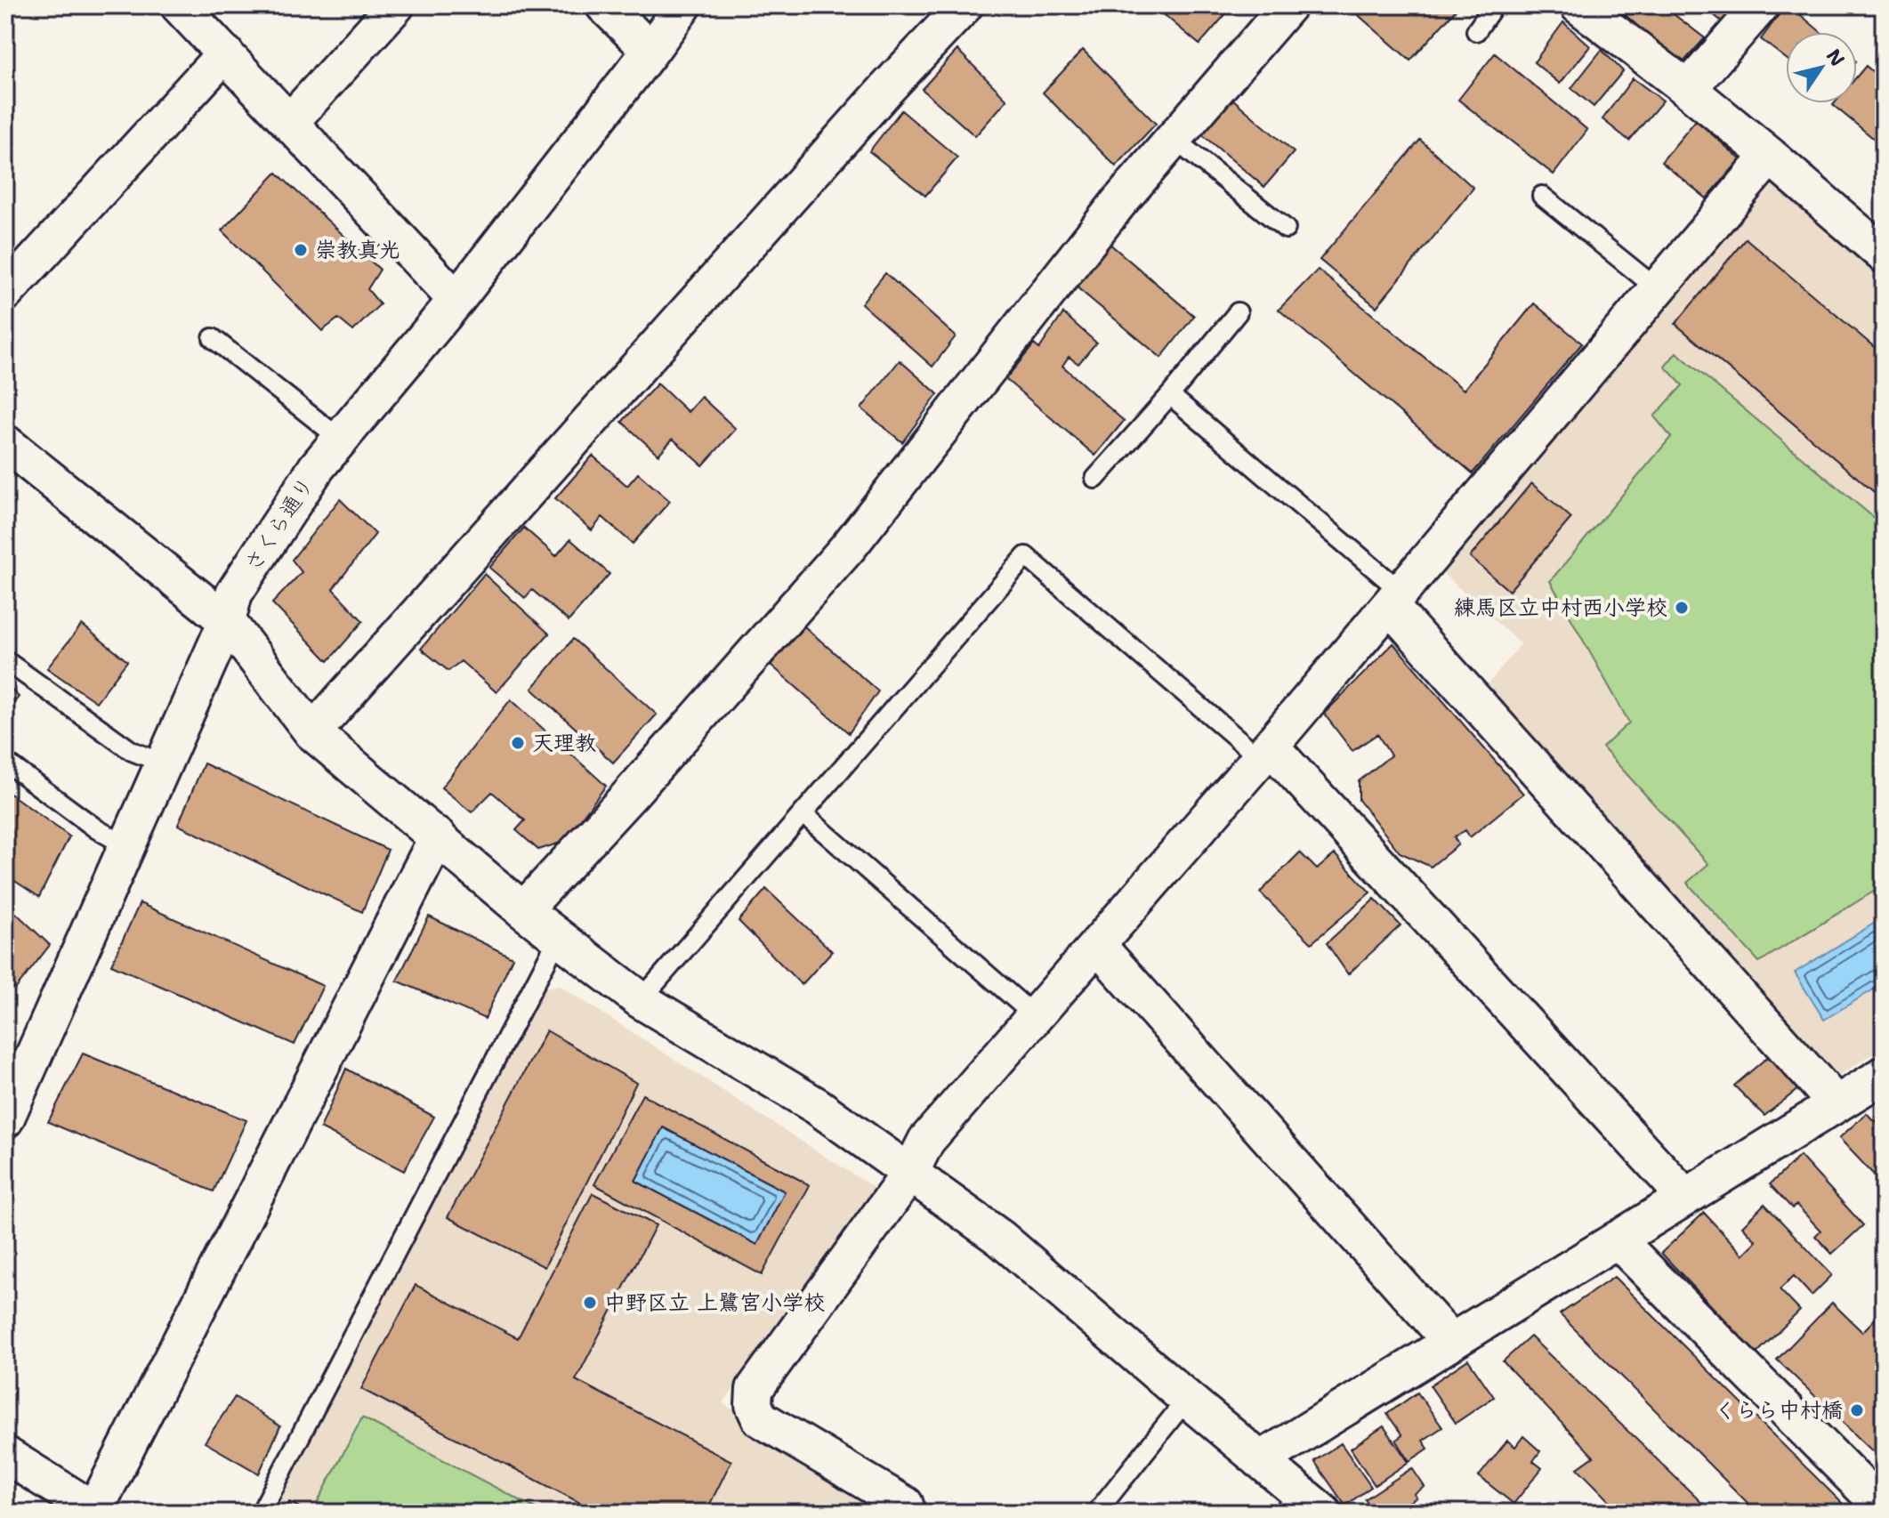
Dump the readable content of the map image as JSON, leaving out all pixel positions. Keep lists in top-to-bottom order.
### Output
{
  "streets": {
    "street": ["さくら通り"]
  },
  "places": [
    "崇教真光",
    "練馬区立中村西小学校",
    "天理教",
    "中野区立 上鷺宮小学校",
    "くらら中村橋"
  ],
  "north": "top right"
}
